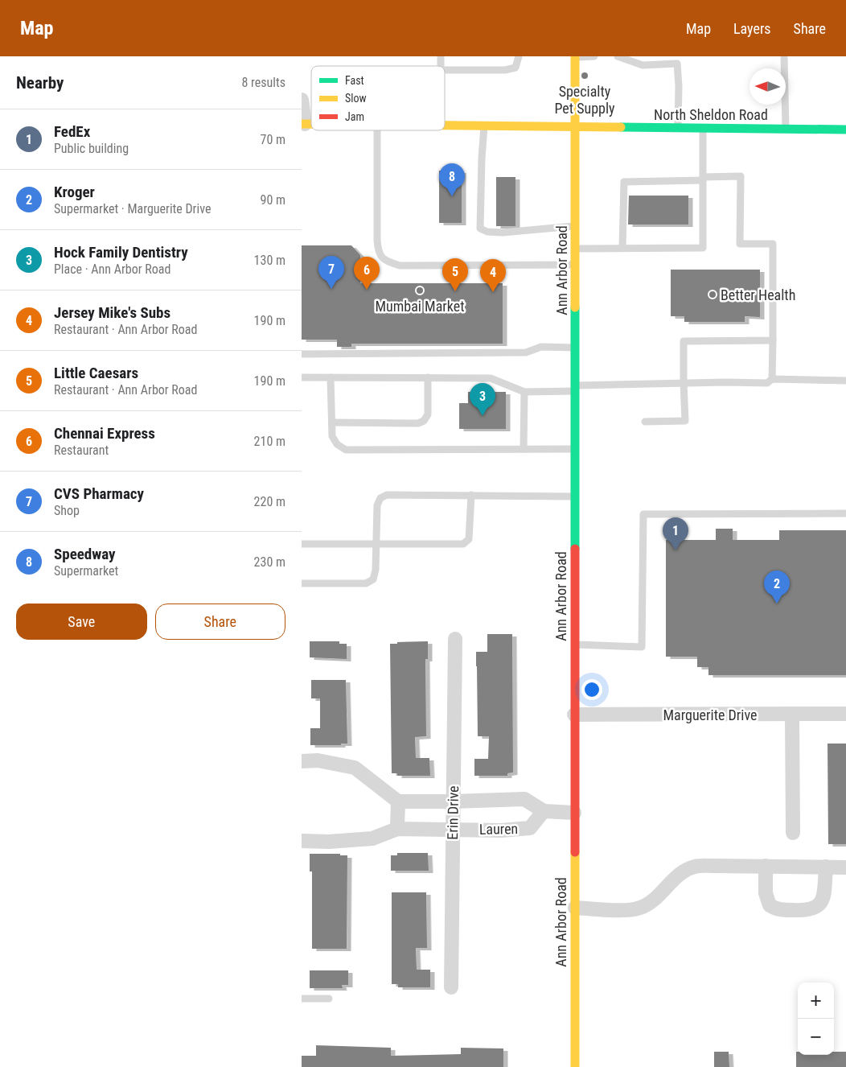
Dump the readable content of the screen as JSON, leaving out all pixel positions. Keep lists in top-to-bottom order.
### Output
{
  "streets": {
    "main road": ["North Sheldon Road", "Ann Arbor Road"],
    "street": ["Marguerite Drive", "Erin Drive", "Lauren"]
  },
  "crossings": [
    ["North Sheldon Road", "Ann Arbor Road"],
    ["Ann Arbor Road", "Marguerite Drive"],
    ["Ann Arbor Road", "Lauren"],
    ["Erin Drive", "Lauren"]
  ],
  "places": ["Specialty Pet Supply", "Mumbai Market", "Better Health"],
  "legend": ["Fast", "Slow", "Jam"],
  "north": "left",
  "page": {
    "header": "Map",
    "nav": ["Map", "Layers", "Share"],
    "heading": ["Nearby", "8 results"],
    "list": [
      {
        "mark": "1",
        "name": "FedEx",
        "note": "Public building",
        "value": "70 m"
      },
      {
        "mark": "2",
        "name": "Kroger",
        "note": "Supermarket · Marguerite Drive",
        "value": "90 m"
      },
      {
        "mark": "3",
        "name": "Hock Family Dentistry",
        "note": "Place · Ann Arbor Road",
        "value": "130 m"
      },
      {
        "mark": "4",
        "name": "Jersey Mike's Subs",
        "note": "Restaurant · Ann Arbor Road",
        "value": "190 m"
      },
      {
        "mark": "5",
        "name": "Little Caesars",
        "note": "Restaurant · Ann Arbor Road",
        "value": "190 m"
      },
      {
        "mark": "6",
        "name": "Chennai Express",
        "note": "Restaurant",
        "value": "210 m"
      },
      {
        "mark": "7",
        "name": "CVS Pharmacy",
        "note": "Shop",
        "value": "220 m"
      },
      {
        "mark": "8",
        "name": "Speedway",
        "note": "Supermarket",
        "value": "230 m"
      }
    ],
    "pins": [
      "8",
      "7",
      "6",
      "5",
      "4",
      "3",
      "1",
      "2"
    ],
    "buttons": ["Save", "Share"],
    "map_buttons": ["+", "−"]
  }
}
